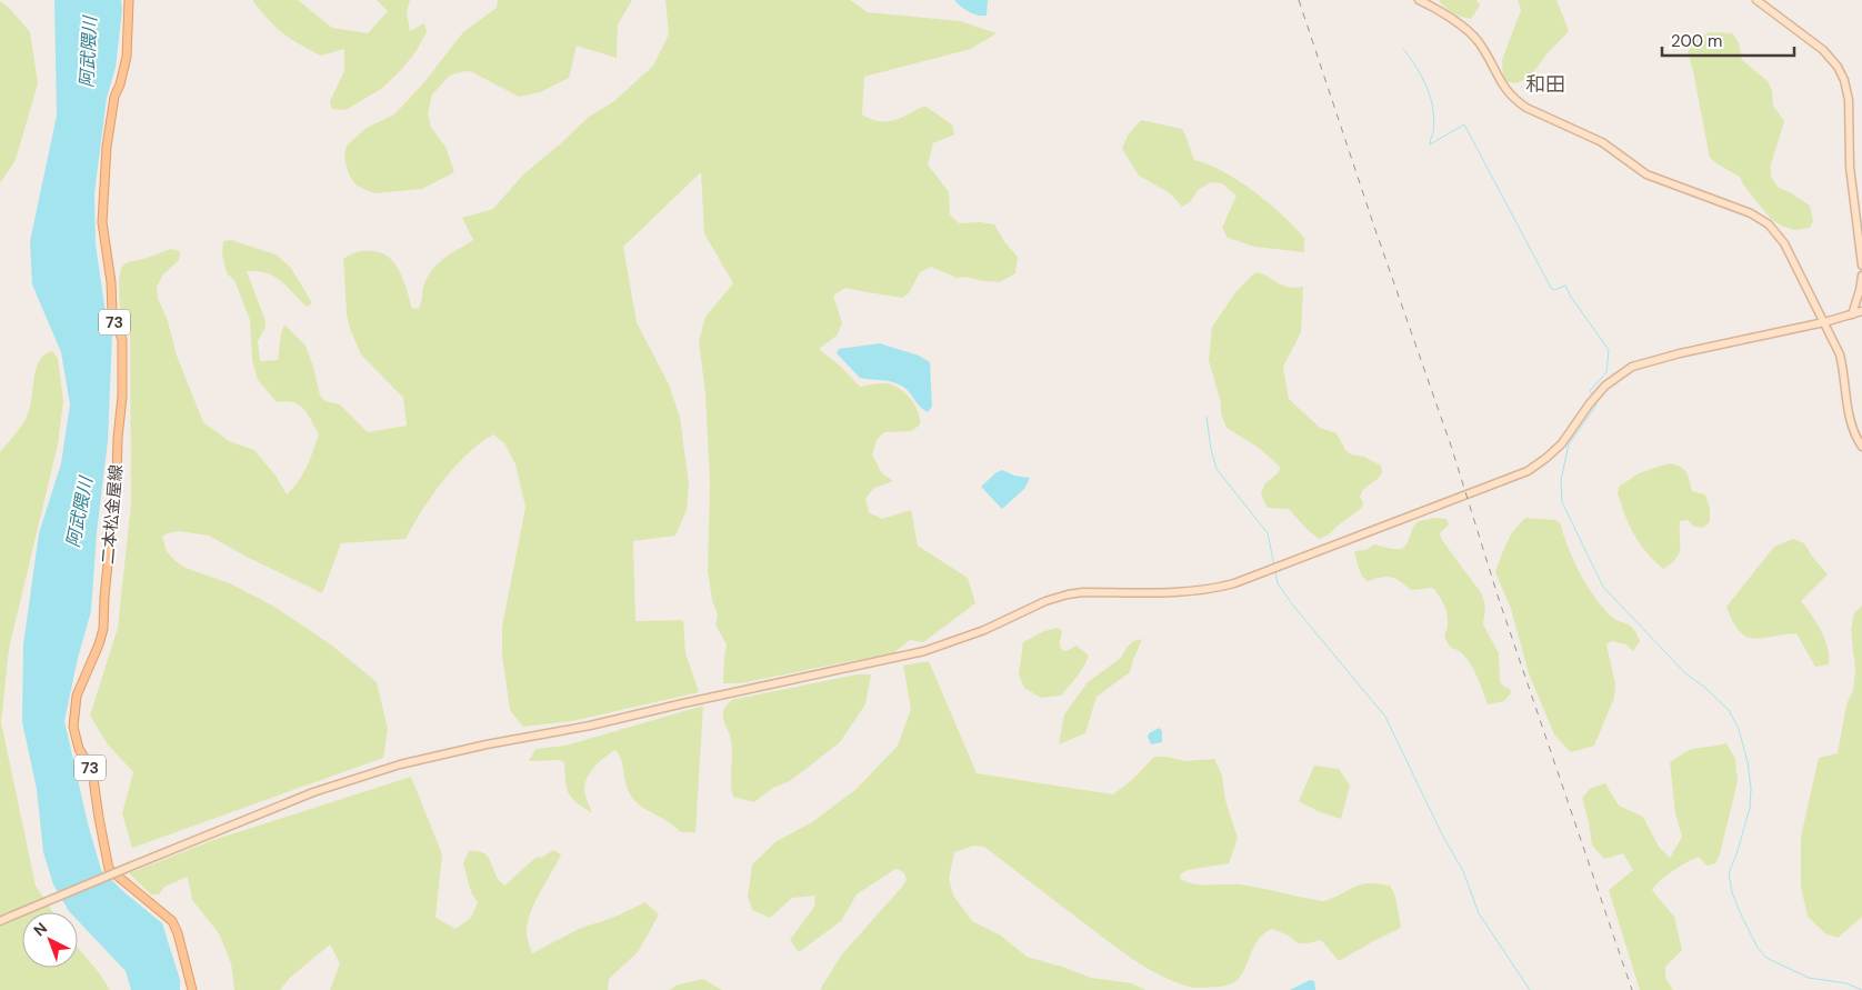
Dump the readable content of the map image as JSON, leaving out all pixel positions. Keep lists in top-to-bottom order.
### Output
{
  "streets": {
    "main road": ["73", "二本松金屋線"]
  },
  "districts": ["和田"],
  "water": ["阿武隈川"],
  "scale_bar": "200 m",
  "north": "top left"
}
